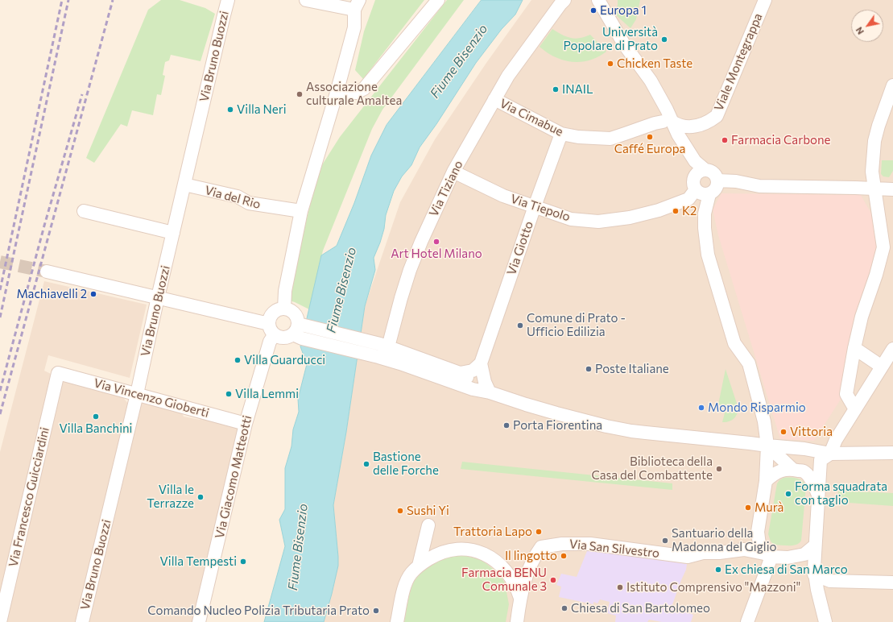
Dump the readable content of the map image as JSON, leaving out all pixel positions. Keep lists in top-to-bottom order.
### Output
{
  "streets": {
    "street": [
      "Via Bruno Buozzi",
      "Viale Montegrappa",
      "Via Cimabue",
      "Via Tiziano",
      "Via del Rio",
      "Via Tiepolo",
      "Via Giotto",
      "Via Vincenzo Gioberti",
      "Via Giacomo Matteotti",
      "Via Francesco Guicciardini",
      "Via San Silvestro"
    ]
  },
  "crossings": [
    ["Via Bruno Buozzi", "Via del Rio"],
    ["Via Bruno Buozzi", "Via Vincenzo Gioberti"],
    ["Viale Montegrappa", "Via Cimabue"],
    ["Via Cimabue", "Via Tiziano"],
    ["Via Cimabue", "Via Giotto"],
    ["Via Tiziano", "Via Tiepolo"],
    ["Via Tiepolo", "Via Giotto"],
    ["Via Vincenzo Gioberti", "Via Giacomo Matteotti"],
    ["Via Vincenzo Gioberti", "Via Francesco Guicciardini"]
  ],
  "water": ["Fiume Bisenzio"],
  "places": [
    "Europa 1",
    "Università Popolare di Prato",
    "Chicken Taste",
    "INAIL",
    "Associazione culturale Amaltea",
    "Villa Neri",
    "Caffé Europa",
    "Farmacia Carbone",
    "K2",
    "Art Hotel Milano",
    "Machiavelli 2",
    "Comune di Prato - Ufficio Edilizia",
    "Villa Guarducci",
    "Poste Italiane",
    "Villa Lemmi",
    "Mondo Risparmio",
    "Villa Banchini",
    "Porta Fiorentina",
    "Vittoria",
    "Bastione delle Forche",
    "Biblioteca della Casa del Combattente",
    "Forma squadrata con taglio",
    "Villa le Terrazze",
    "Murà",
    "Sushi Yi",
    "Trattoria Lapo",
    "Santuario della Madonna del Giglio",
    "Il lingotto",
    "Villa Tempesti",
    "Ex chiesa di San Marco",
    "Farmacia BENU Comunale 3",
    "Istituto Comprensivo \"Mazzoni\"",
    "Chiesa di San Bartolomeo",
    "Comando Nucleo Polizia Tributaria Prato"
  ],
  "north": "bottom left"
}
